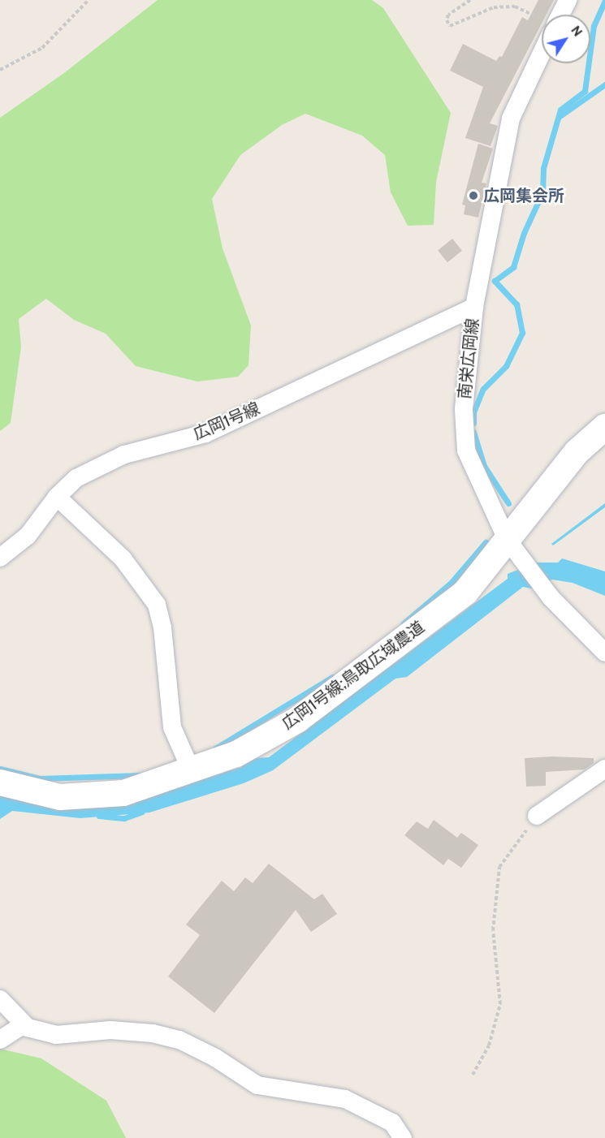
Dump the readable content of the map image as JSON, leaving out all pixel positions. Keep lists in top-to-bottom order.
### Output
{
  "streets": {
    "street": ["南栄広岡線", "広岡1号線", "広岡1号線;鳥取広域農道"]
  },
  "crossings": [
    ["南栄広岡線", "広岡1号線"],
    ["南栄広岡線", "広岡1号線;鳥取広域農道"]
  ],
  "places": ["広岡集会所"],
  "north": "top right"
}
